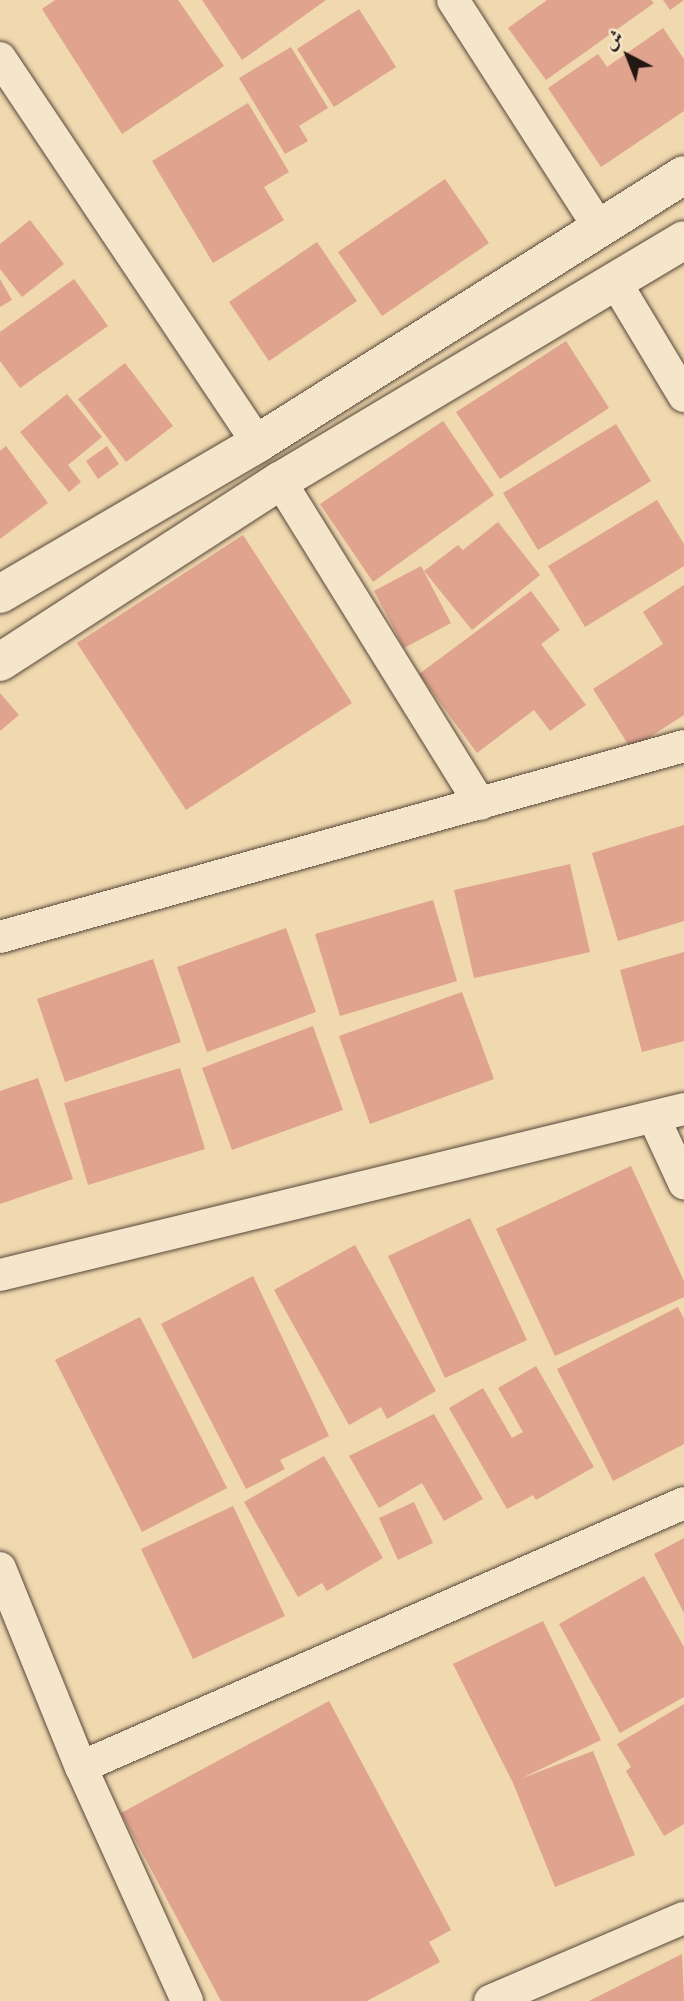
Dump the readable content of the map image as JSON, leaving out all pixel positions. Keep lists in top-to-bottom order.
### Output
{
  "north": "top left"
}
